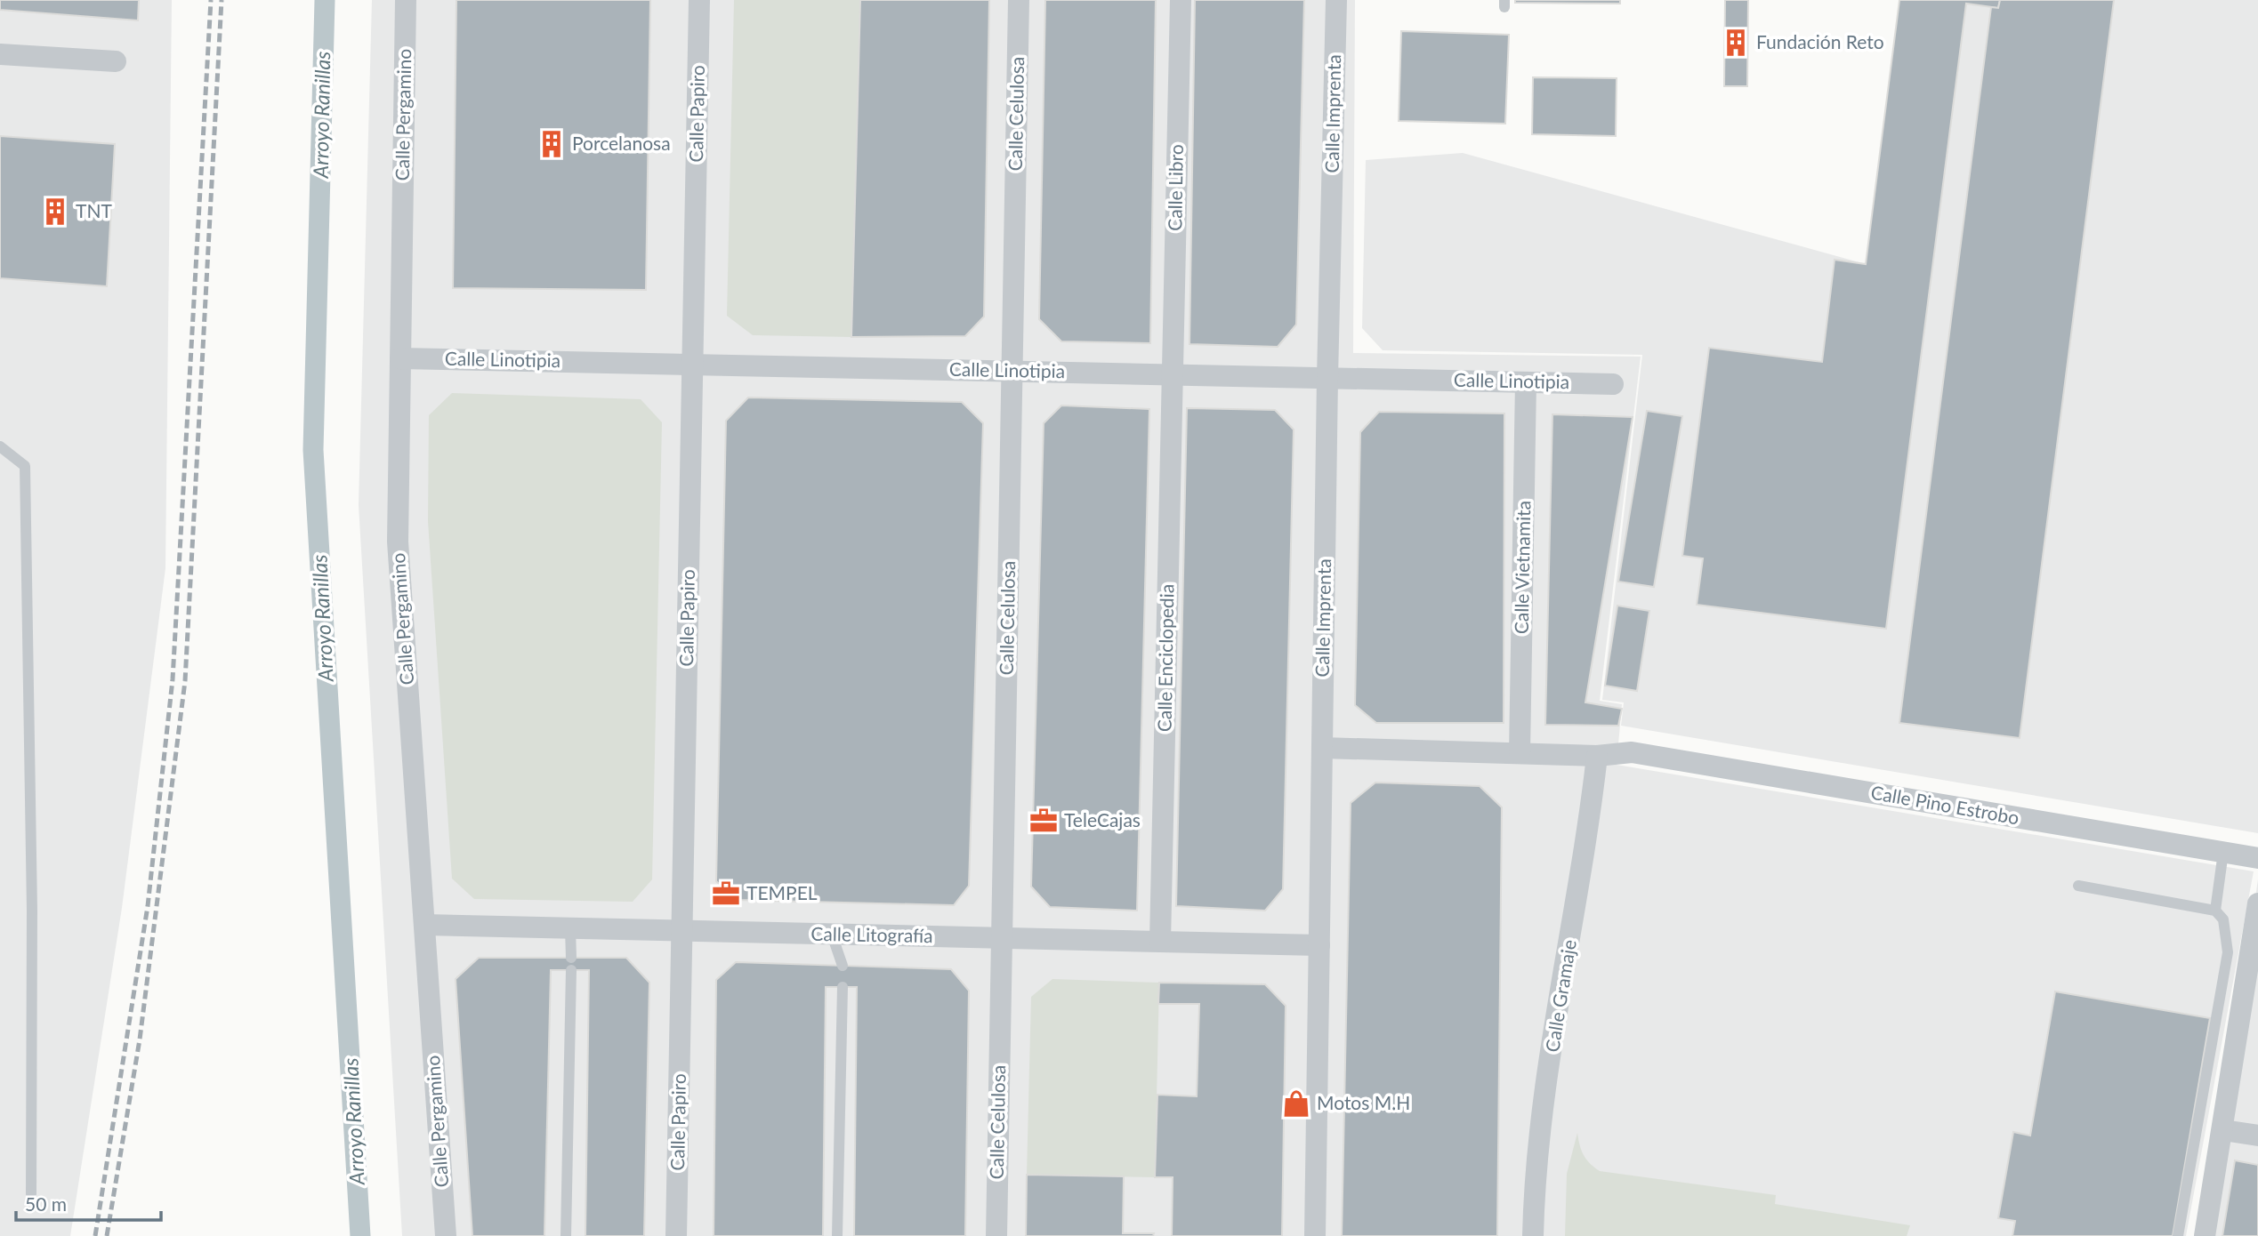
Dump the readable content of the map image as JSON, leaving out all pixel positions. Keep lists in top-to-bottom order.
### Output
{
  "streets": {
    "street": [
      "Calle Papiro",
      "Calle Celulosa",
      "Calle Imprenta",
      "Calle Pergamino",
      "Calle Libro",
      "Calle Linotipia",
      "Calle Vietnamita",
      "Calle Enciclopedia",
      "Calle Pino Estrobo",
      "Calle Litografía",
      "Calle Gramaje"
    ]
  },
  "crossings": [
    ["Calle Papiro", "Calle Linotipia"],
    ["Calle Papiro", "Calle Litografía"],
    ["Calle Celulosa", "Calle Linotipia"],
    ["Calle Celulosa", "Calle Litografía"],
    ["Calle Imprenta", "Calle Linotipia"],
    ["Calle Imprenta", "Calle Pino Estrobo"],
    ["Calle Imprenta", "Calle Litografía"],
    ["Calle Pergamino", "Calle Linotipia"],
    ["Calle Pergamino", "Calle Litografía"],
    ["Calle Libro", "Calle Linotipia"],
    ["Calle Libro", "Calle Enciclopedia"],
    ["Calle Linotipia", "Calle Vietnamita"],
    ["Calle Linotipia", "Calle Enciclopedia"],
    ["Calle Vietnamita", "Calle Pino Estrobo"],
    ["Calle Enciclopedia", "Calle Litografía"],
    ["Calle Pino Estrobo", "Calle Gramaje"]
  ],
  "water": ["Arroyo Ranillas"],
  "places": {
    "building": ["Fundación Reto", "Porcelanosa", "TNT"],
    "office": ["TeleCajas", "TEMPEL"],
    "shop": ["Motos M.H"]
  },
  "scale_bar": "50 m"
}
